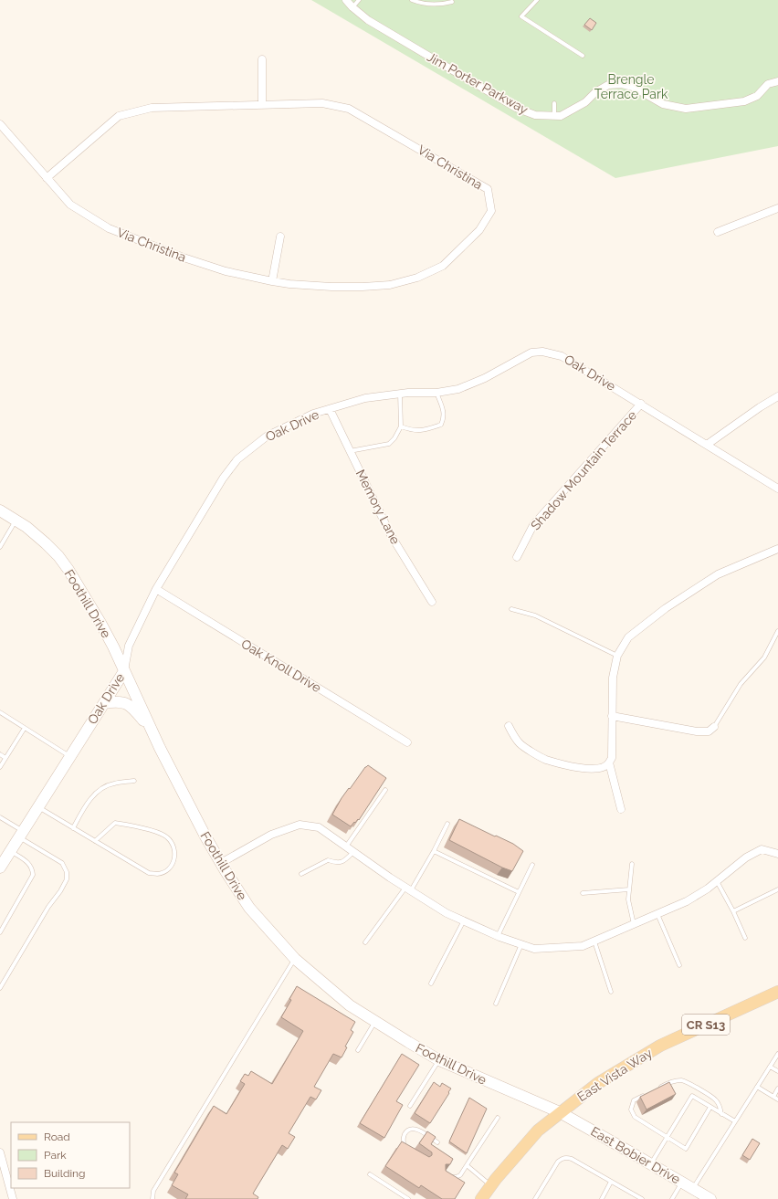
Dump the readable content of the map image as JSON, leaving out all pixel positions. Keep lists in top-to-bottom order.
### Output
{
  "streets": {
    "main road": ["CR S13", "East Vista Way"],
    "street": [
      "Jim Porter Parkway",
      "Via Christina",
      "Oak Drive",
      "Shadow Mountain Terrace",
      "Memory Lane",
      "Foothill Drive",
      "Oak Knoll Drive",
      "East Bobier Drive"
    ]
  },
  "crossings": [
    ["Oak Drive", "Shadow Mountain Terrace"],
    ["Oak Drive", "Memory Lane"],
    ["Oak Drive", "Foothill Drive"],
    ["Oak Drive", "Oak Knoll Drive"],
    ["Foothill Drive", "East Vista Way"],
    ["Foothill Drive", "East Bobier Drive"],
    ["East Vista Way", "East Bobier Drive"]
  ],
  "parks": ["Brengle Terrace Park"],
  "legend": ["Road", "Park", "Building"]
}
